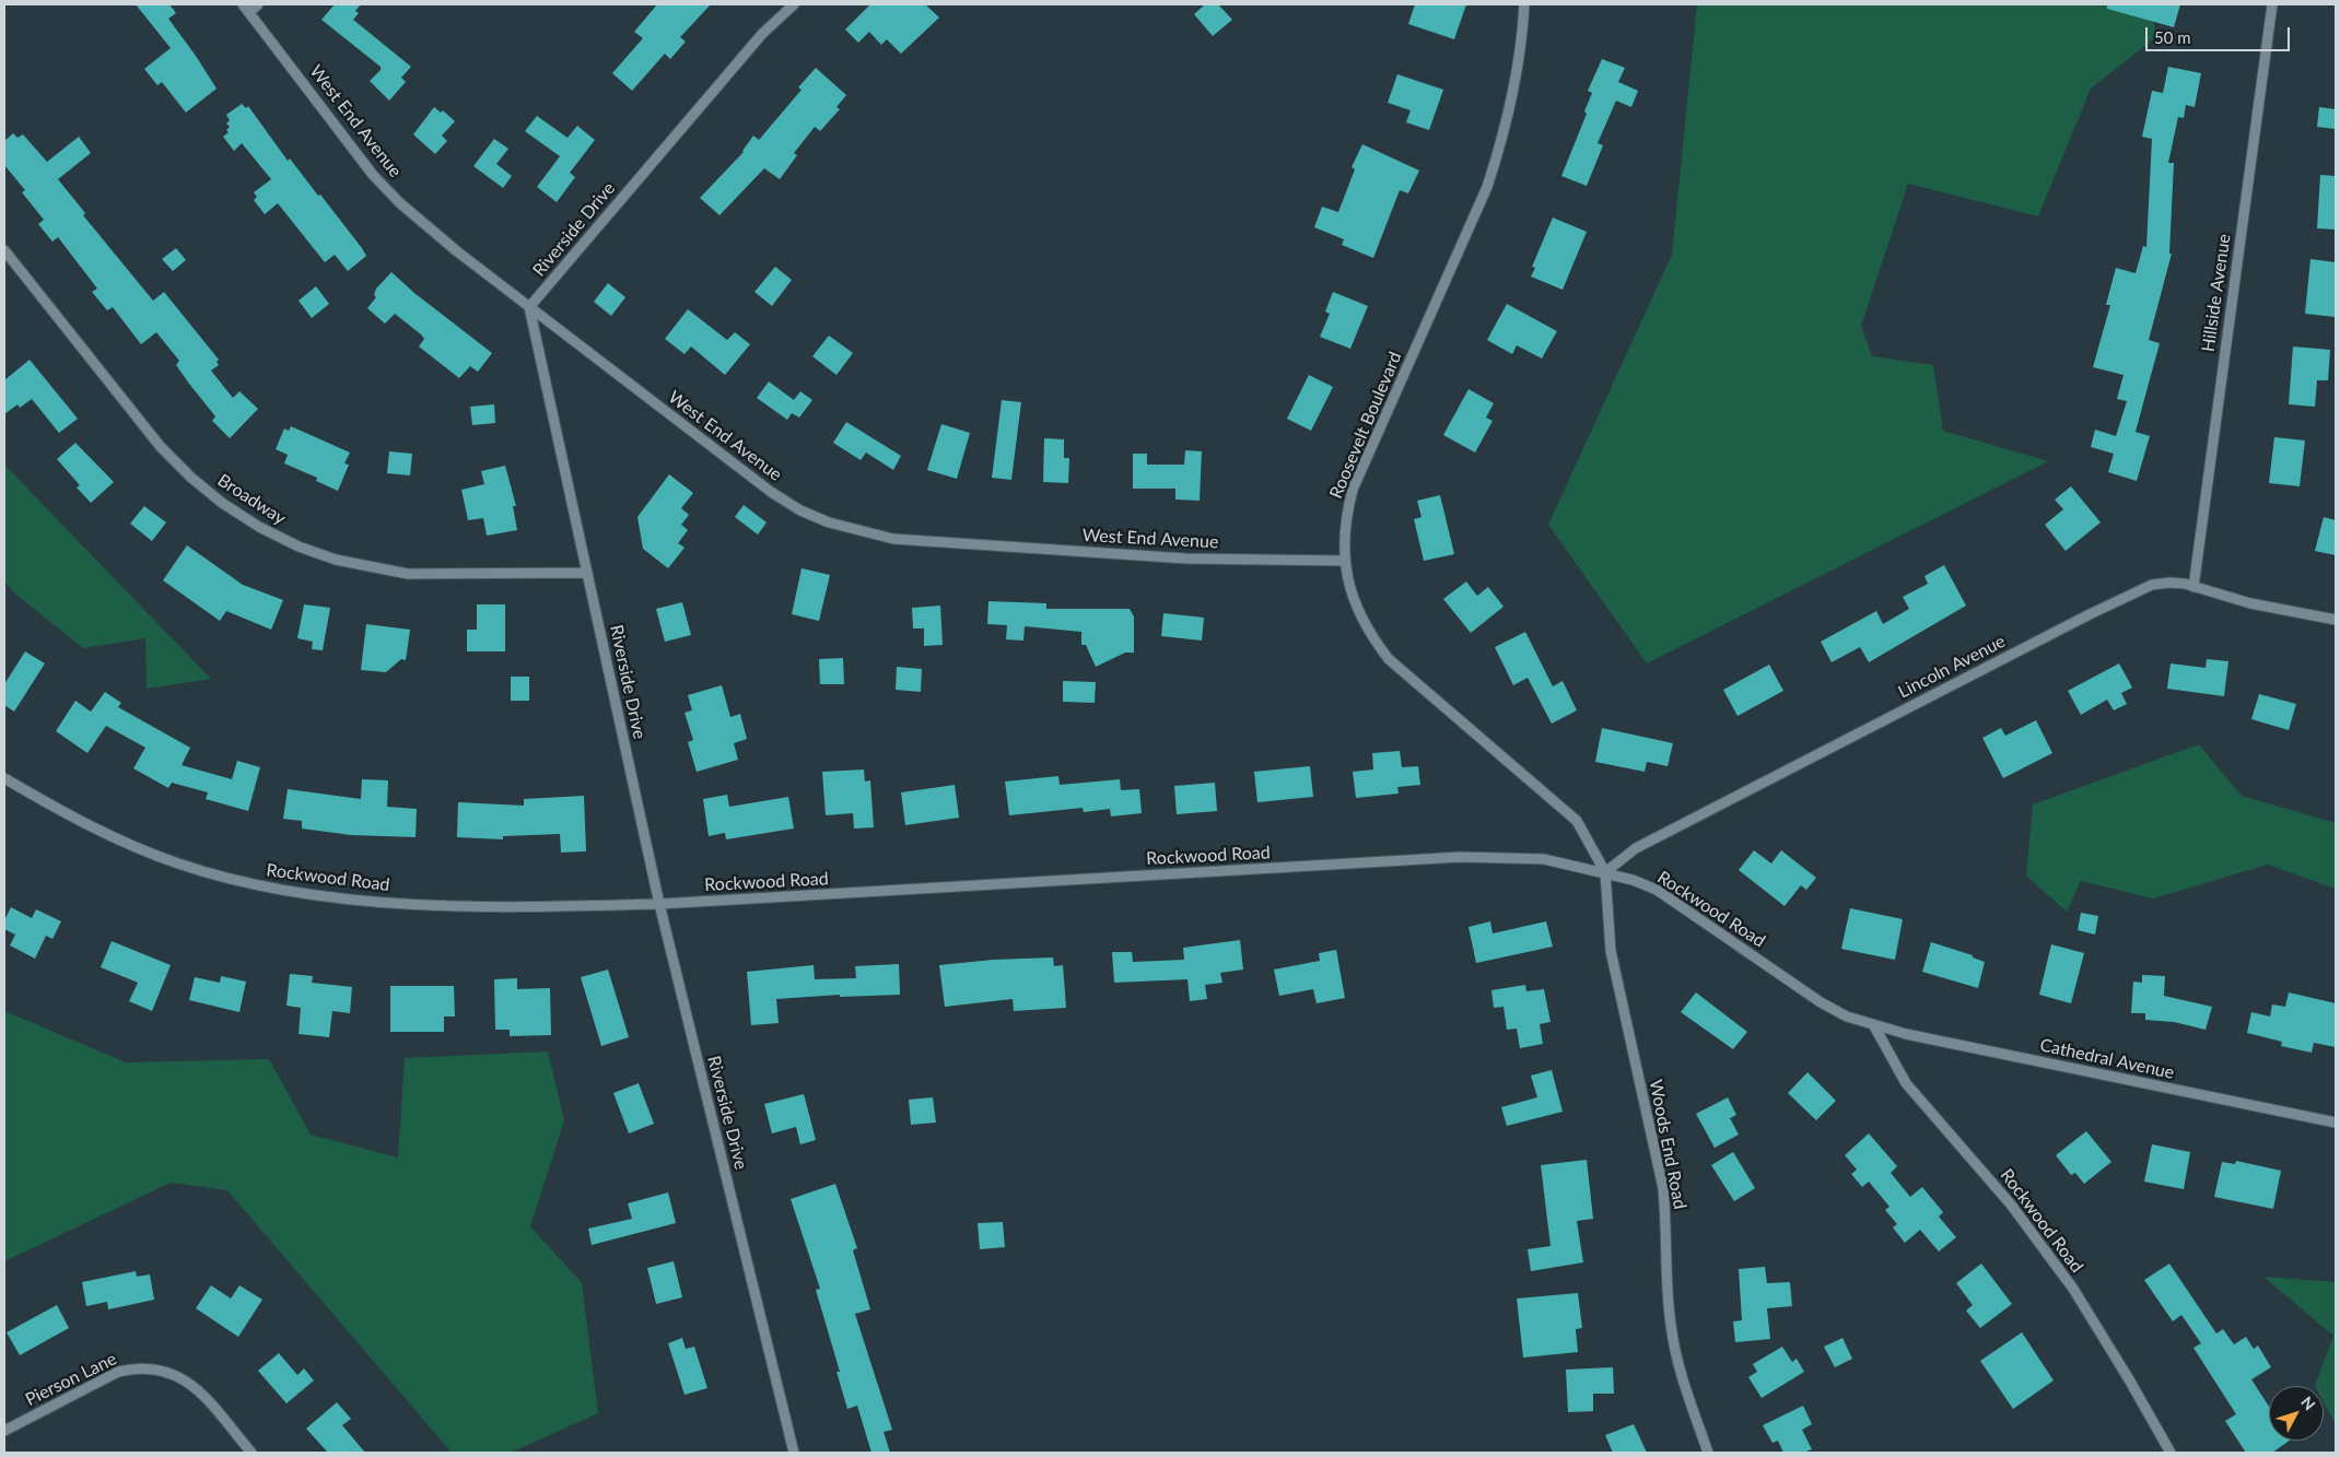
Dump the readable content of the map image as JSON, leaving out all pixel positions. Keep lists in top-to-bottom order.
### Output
{
  "streets": {
    "street": [
      "West End Avenue",
      "Riverside Drive",
      "Hillside Avenue",
      "Roosevelt Boulevard",
      "Broadway",
      "Lincoln Avenue",
      "Rockwood Road",
      "Cathedral Avenue",
      "Woods End Road",
      "Pierson Lane"
    ]
  },
  "crossings": [
    ["West End Avenue", "Riverside Drive"],
    ["West End Avenue", "Roosevelt Boulevard"],
    ["Riverside Drive", "Broadway"],
    ["Riverside Drive", "Rockwood Road"],
    ["Hillside Avenue", "Lincoln Avenue"],
    ["Roosevelt Boulevard", "Lincoln Avenue"],
    ["Roosevelt Boulevard", "Rockwood Road"],
    ["Roosevelt Boulevard", "Woods End Road"],
    ["Lincoln Avenue", "Rockwood Road"],
    ["Lincoln Avenue", "Woods End Road"],
    ["Rockwood Road", "Cathedral Avenue"],
    ["Rockwood Road", "Woods End Road"]
  ],
  "scale_bar": "50 m",
  "north": "top right"
}
